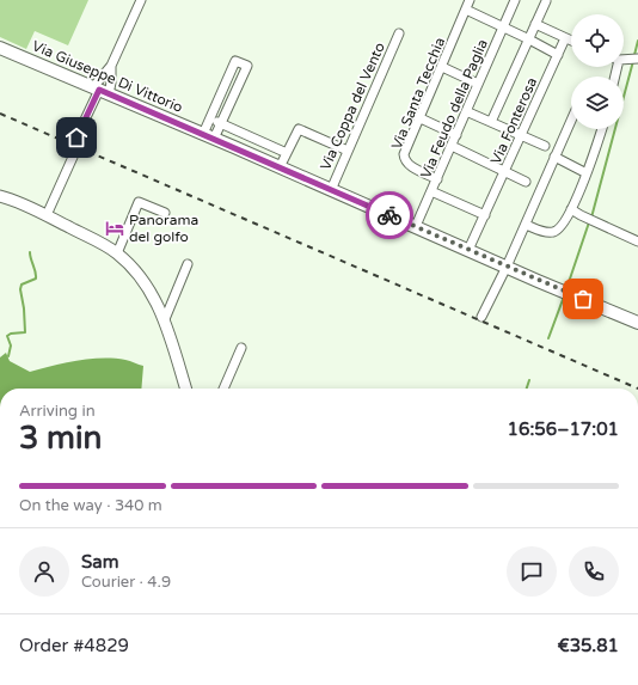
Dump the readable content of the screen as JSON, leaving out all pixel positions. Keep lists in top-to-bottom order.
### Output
{
  "streets": {
    "main road": ["Via Giuseppe Di Vittorio"],
    "street": [
      "Via Santa Tecchia",
      "Via Coppa del Vento",
      "Via Feudo della Paglia",
      "Via Fonterosa"
    ]
  },
  "crossings": [
    ["Via Giuseppe Di Vittorio", "Via Coppa del Vento"],
    ["Via Giuseppe Di Vittorio", "Via Feudo della Paglia"],
    ["Via Giuseppe Di Vittorio", "Via Fonterosa"],
    ["Via Santa Tecchia", "Via Feudo della Paglia"]
  ],
  "places": {
    "hotel": ["Panorama del golfo"]
  },
  "page": {
    "heading": ["3 min", "Arriving in", "16:56–17:01"],
    "panel": [
      "Sam",
      "Courier · 4.9",
      "Order #4829",
      "€35.81"
    ],
    "bar": "On the way · 340 m"
  }
}
